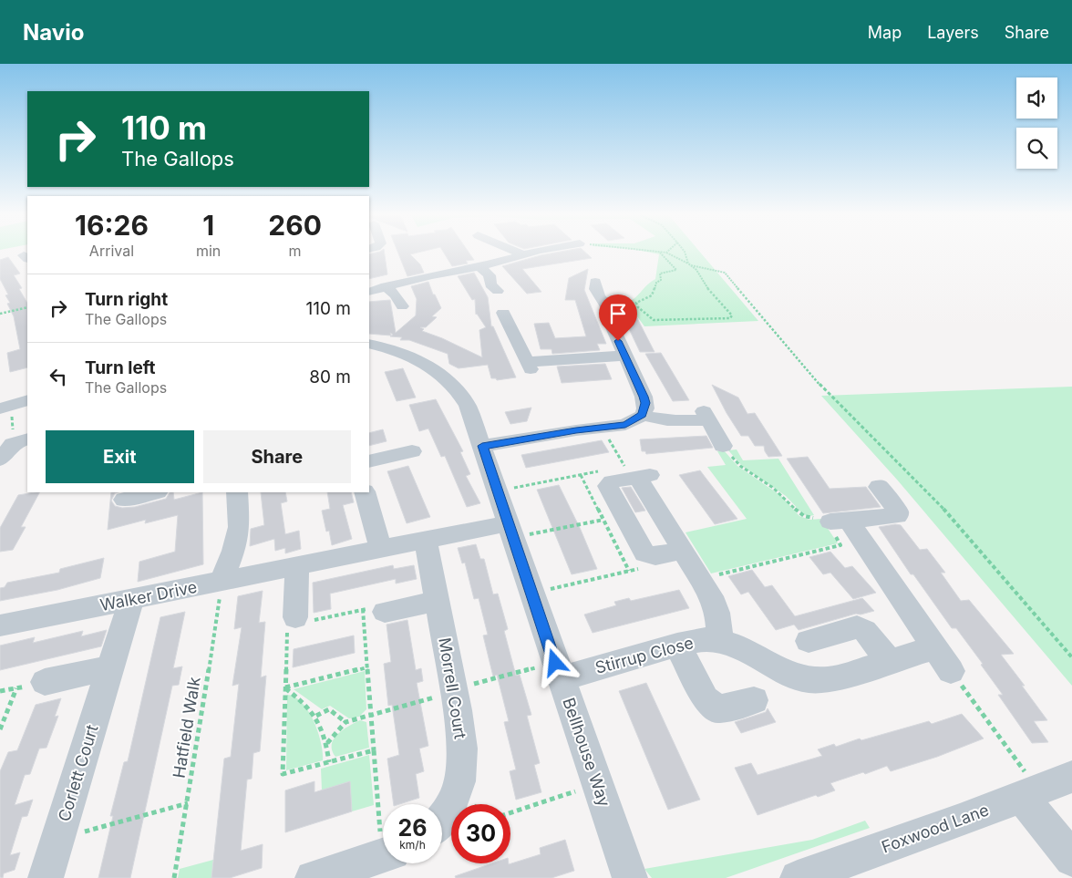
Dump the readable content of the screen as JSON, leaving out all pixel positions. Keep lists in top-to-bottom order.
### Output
{
  "streets": {
    "street": [
      "Walker Drive",
      "Stirrup Close",
      "Morrell Court",
      "Bellhouse Way",
      "Corlett Court",
      "Foxwood Lane"
    ],
    "path": ["Hatfield Walk"]
  },
  "crossings": [
    ["Walker Drive", "Morrell Court"],
    ["Walker Drive", "Hatfield Walk"],
    ["Walker Drive", "Bellhouse Way"],
    ["Walker Drive", "Corlett Court"],
    ["Stirrup Close", "Bellhouse Way"]
  ],
  "page": {
    "header": "Navio",
    "nav": ["Map", "Layers", "Share"],
    "turn": ["110 m", "The Gallops"],
    "eta": [
      "16:26",
      "Arrival",
      "1",
      "min",
      "260",
      "m"
    ],
    "list": [
      {
        "name": "Turn right",
        "note": "The Gallops",
        "value": "110 m"
      },
      {
        "name": "Turn left",
        "note": "The Gallops",
        "value": "80 m"
      }
    ],
    "buttons": ["Exit", "Share"],
    "speed": "26 km/h",
    "limit": "30"
  }
}
